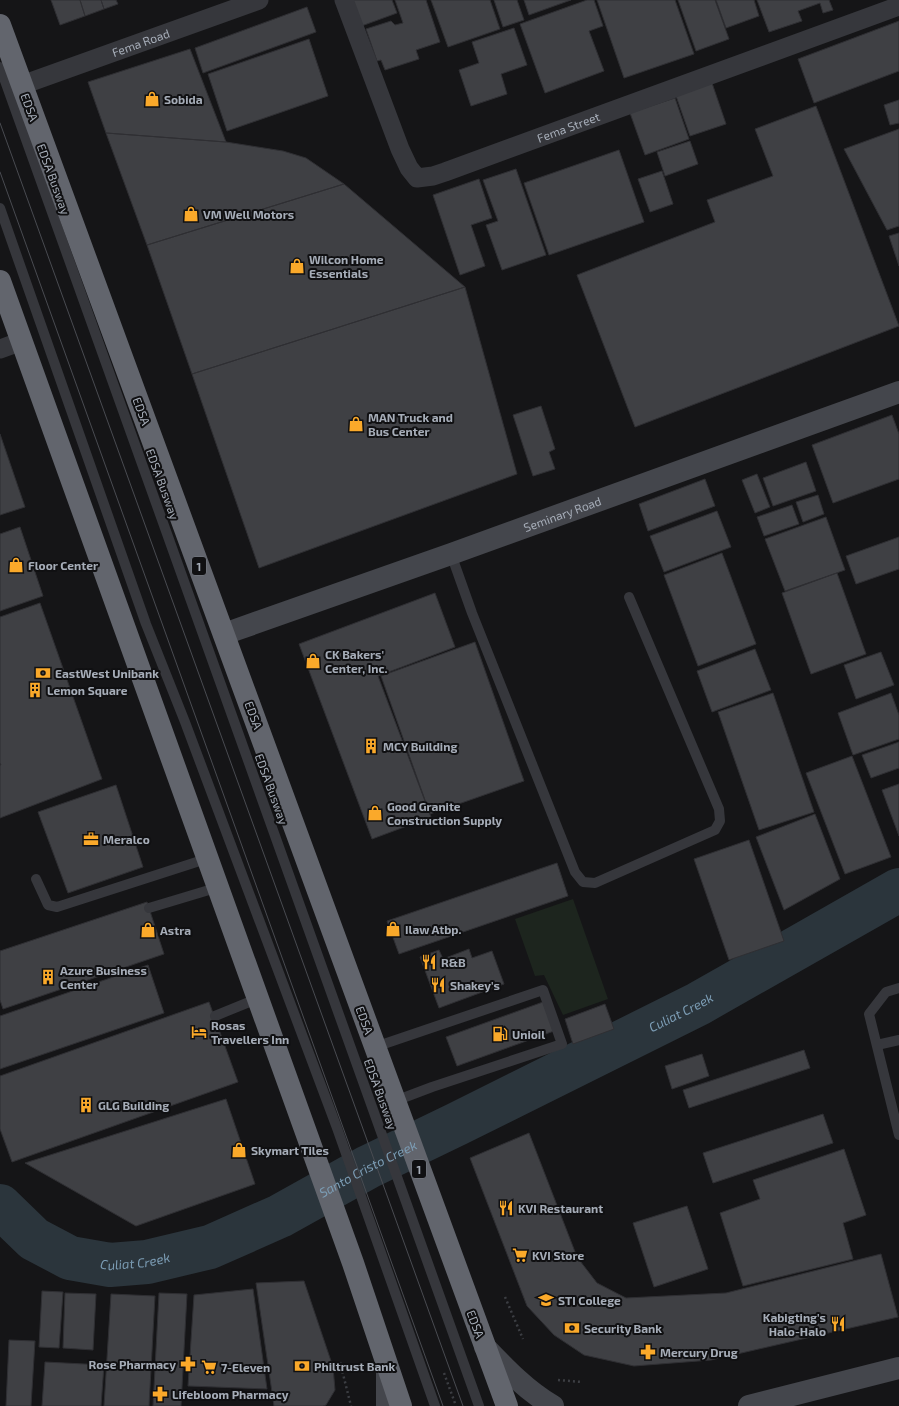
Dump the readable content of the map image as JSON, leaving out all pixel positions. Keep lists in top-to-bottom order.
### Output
{
  "streets": {
    "highway": ["EDSA", "1"],
    "street": ["Fema Road", "Fema Street", "Seminary Road"],
    "lane": ["EDSA Busway"]
  },
  "crossings": [
    ["Fema Road", "EDSA"],
    ["EDSA", "Seminary Road"]
  ],
  "water": ["Culiat Creek", "Santo Cristo Creek"],
  "places": {
    "shop": [
      "Sobida",
      "VM Well Motors",
      "Wilcon Home Essentials",
      "MAN Truck and Bus Center",
      "Floor Center",
      "CK Bakers' Center, Inc.",
      "Good Granite Construction Supply",
      "Ilaw Atbp.",
      "Astra",
      "Skymart Tiles"
    ],
    "bank": ["EastWest Unibank", "Security Bank", "Philtrust Bank"],
    "building": [
      "Lemon Square",
      "MCY Building",
      "Azure Business Center",
      "GLG Building"
    ],
    "office": ["Meralco"],
    "restaurant": [
      "R&B",
      "Shakey's",
      "KVI Restaurant",
      "Kabigting's Halo-Halo"
    ],
    "hotel": ["Rosas Travellers Inn"],
    "fuel station": ["Unioil"],
    "supermarket": ["KVI Store", "7-Eleven"],
    "school or university": ["STI College"],
    "pharmacy": ["Mercury Drug", "Rose Pharmacy", "Lifebloom Pharmacy"]
  }
}
